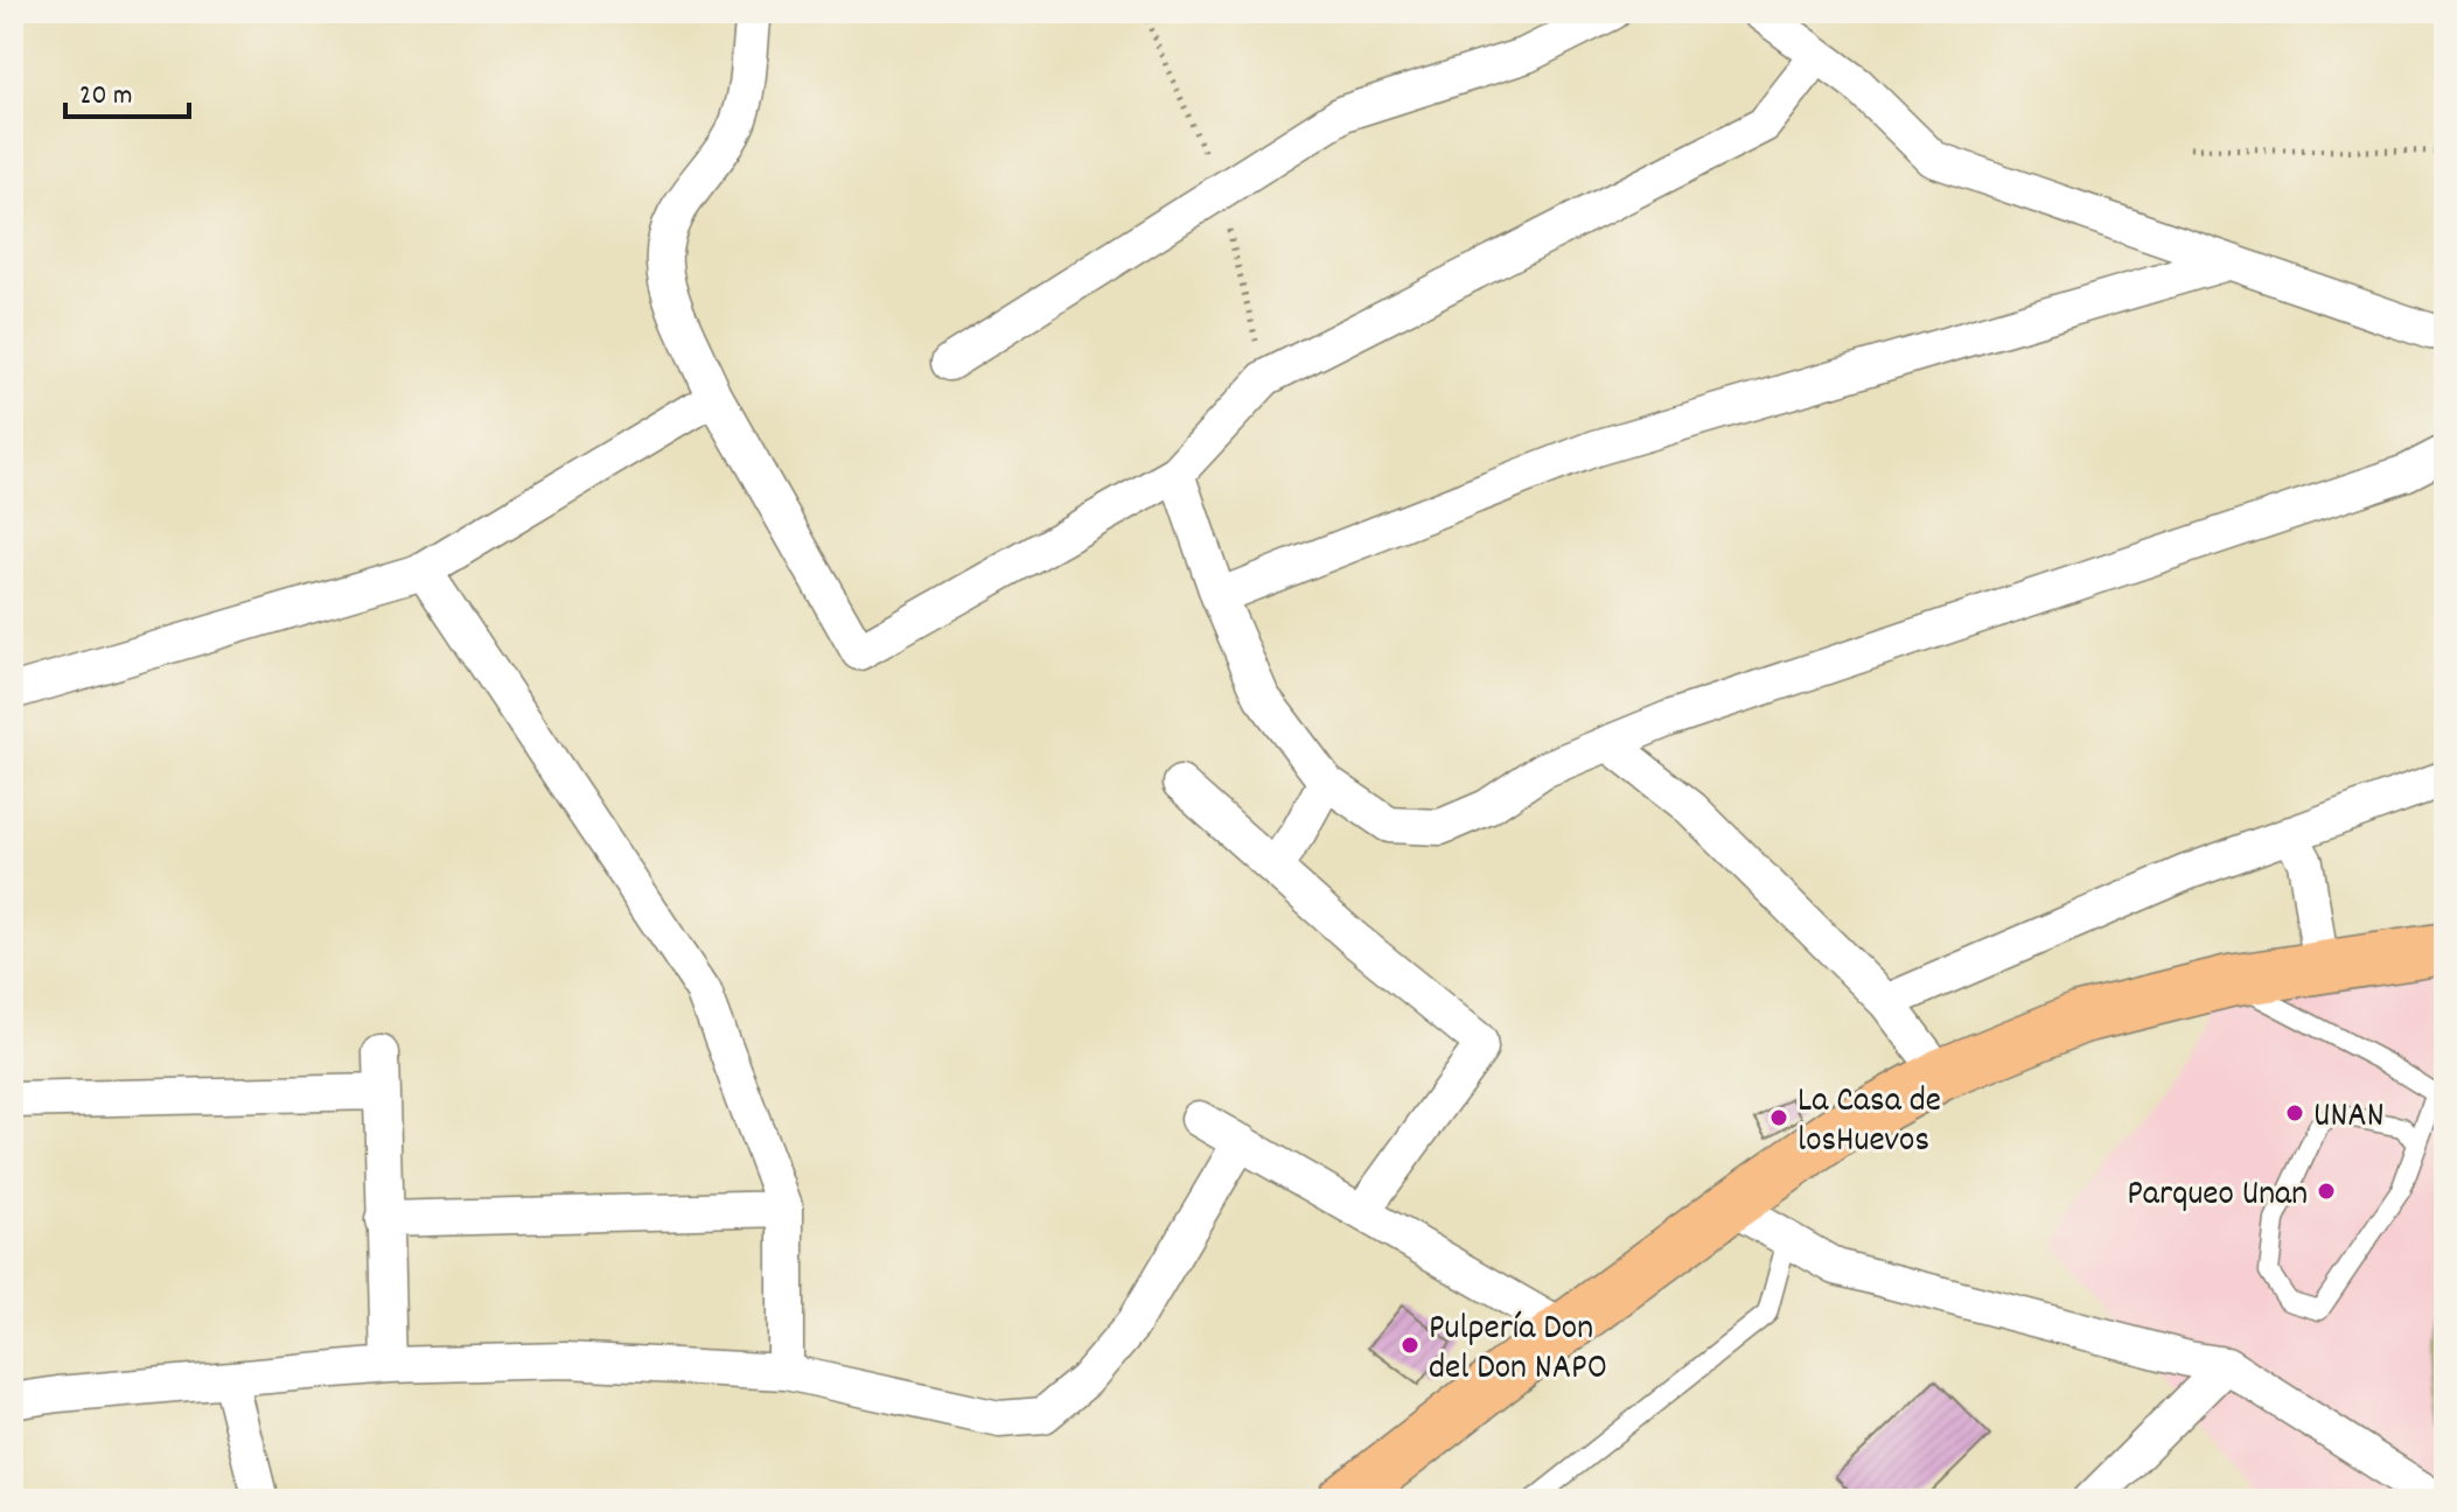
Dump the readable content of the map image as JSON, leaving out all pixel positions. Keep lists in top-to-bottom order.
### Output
{
  "places": [
    "UNAN",
    "La Casa de losHuevos",
    "Parqueo Unan",
    "Pulpería Don del Don NAPO"
  ],
  "scale_bar": "20 m"
}
